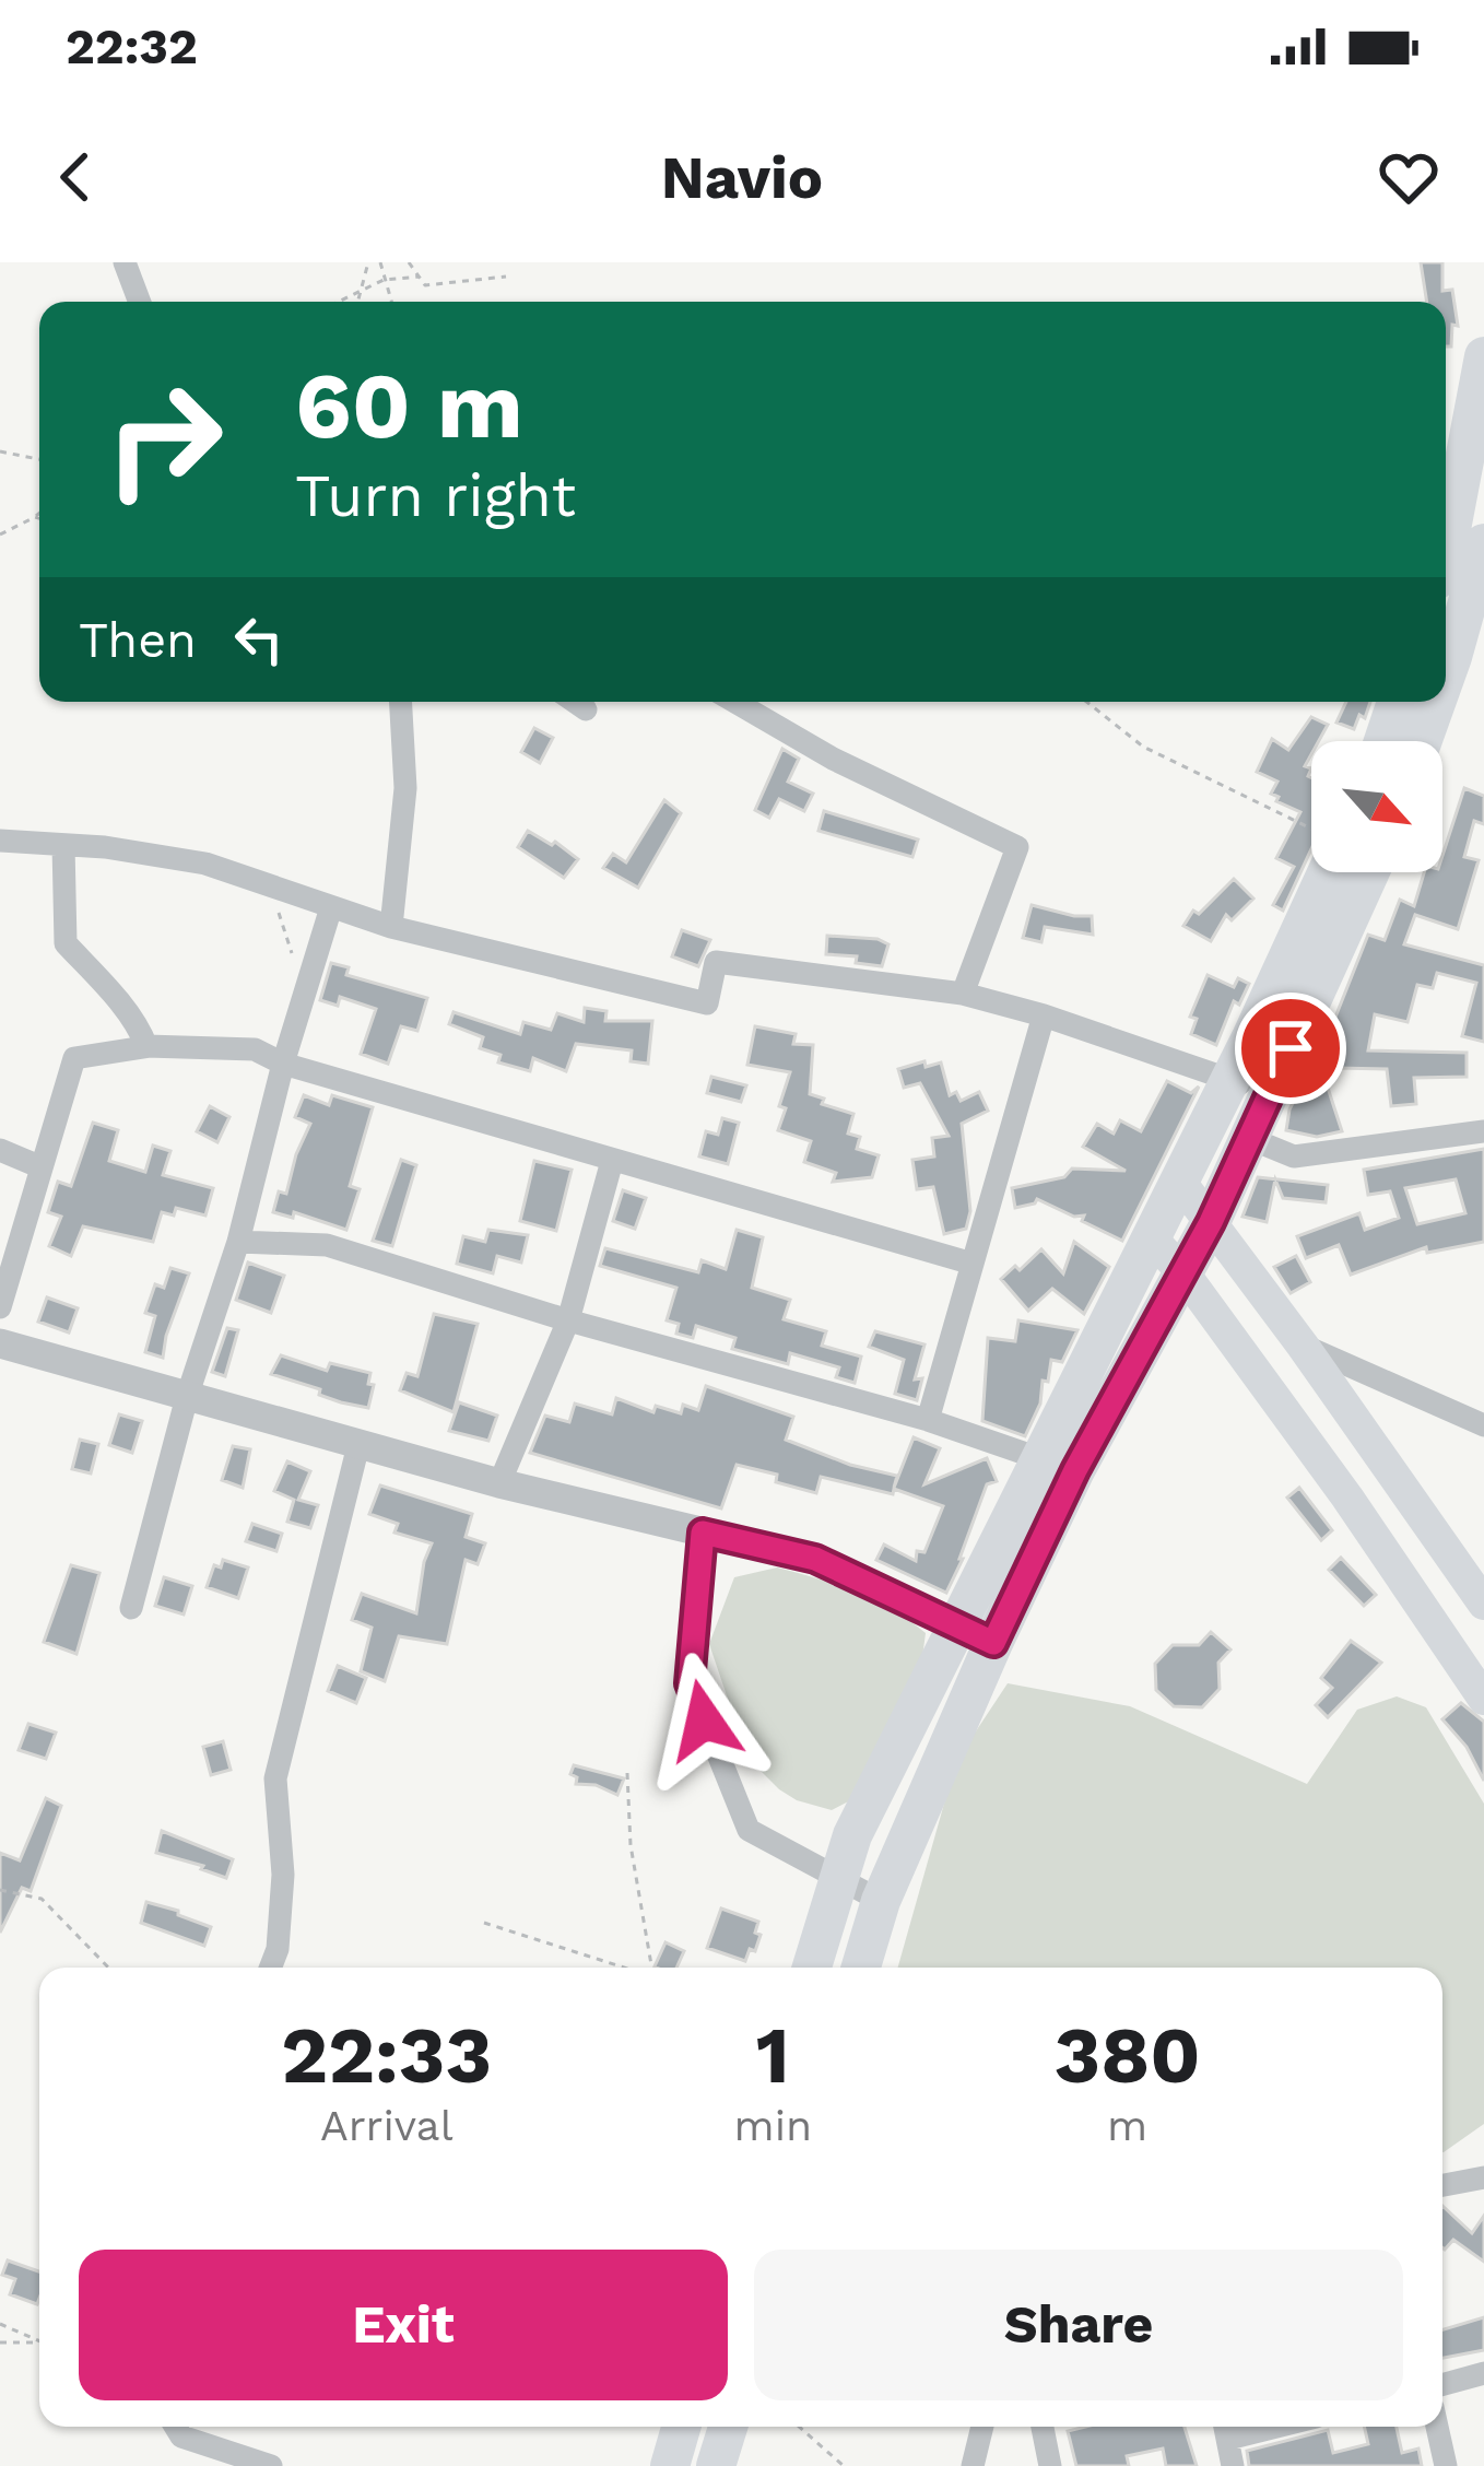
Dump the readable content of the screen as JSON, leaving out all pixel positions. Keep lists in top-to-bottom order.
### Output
{
  "north": "bottom right",
  "page": {
    "status": "22:32",
    "header": "Navio",
    "turn": ["60 m", "Turn right"],
    "then": "Then",
    "eta": [
      "22:33",
      "Arrival",
      "1",
      "min",
      "380",
      "m"
    ],
    "buttons": ["Exit", "Share"]
  }
}
